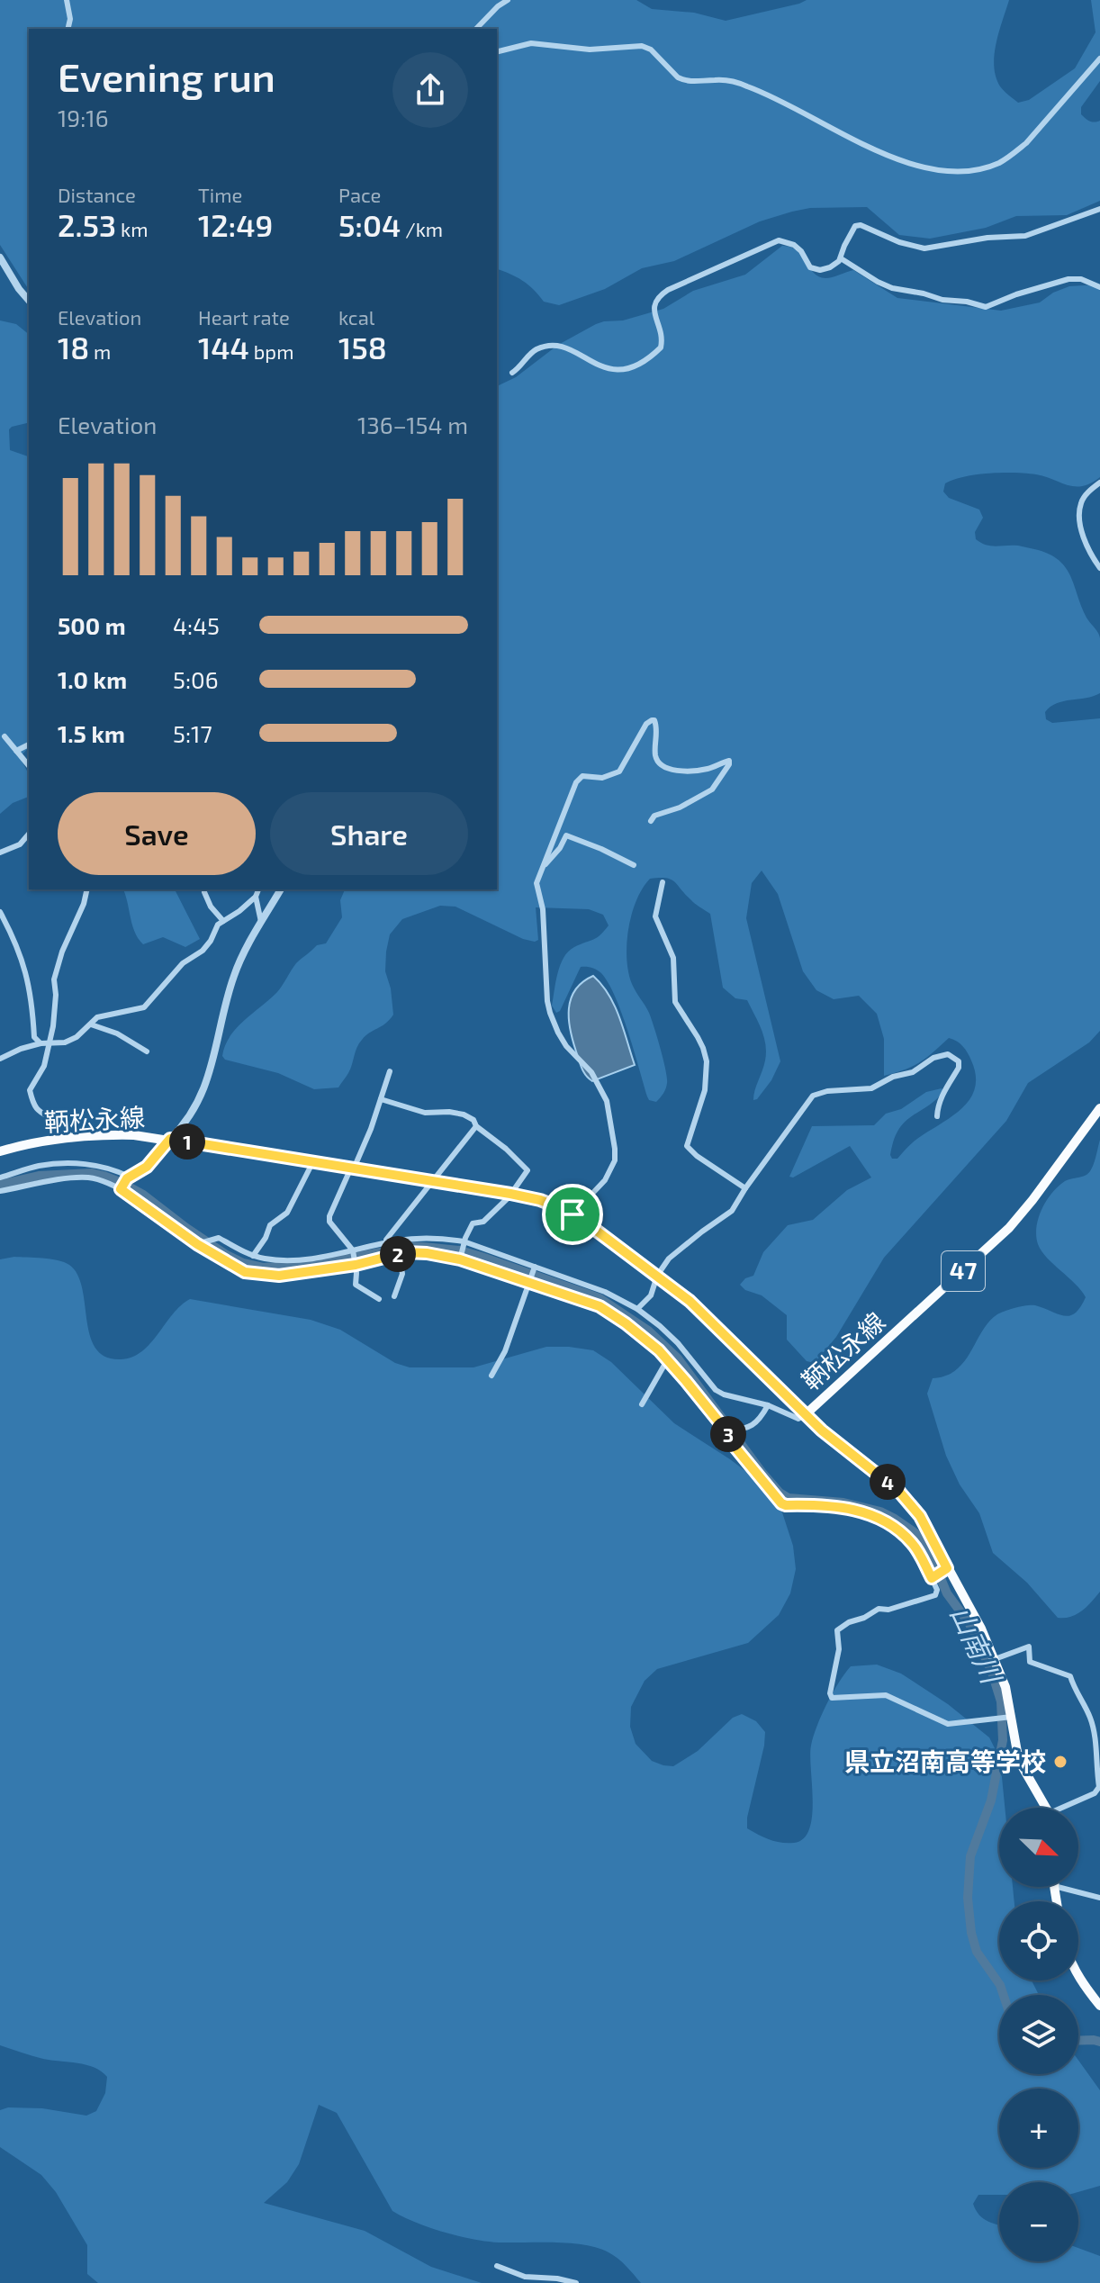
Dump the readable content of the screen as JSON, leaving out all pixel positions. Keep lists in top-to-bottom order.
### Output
{
  "streets": {
    "main road": ["鞆松永線", "47"]
  },
  "water": ["山南川"],
  "places": ["県立沼南高等学校"],
  "north": "bottom right",
  "page": {
    "heading": ["Evening run", "19:16"],
    "stats": [
      ["Distance", "2.53 km"],
      ["Time", "12:49"],
      ["Pace", "5:04 /km"],
      ["Elevation", "18 m"],
      ["Heart rate", "144 bpm"],
      ["kcal", "158"]
    ],
    "chart": ["Elevation", "136–154 m"],
    "list": [
      {
        "name": "500 m",
        "note": "4:45"
      },
      {
        "name": "1.0 km",
        "note": "5:06"
      },
      {
        "name": "1.5 km",
        "note": "5:17"
      }
    ],
    "buttons": ["Save", "Share"],
    "pins": [
      "1",
      "2",
      "3",
      "4"
    ],
    "map_buttons": ["+", "−"]
  }
}
